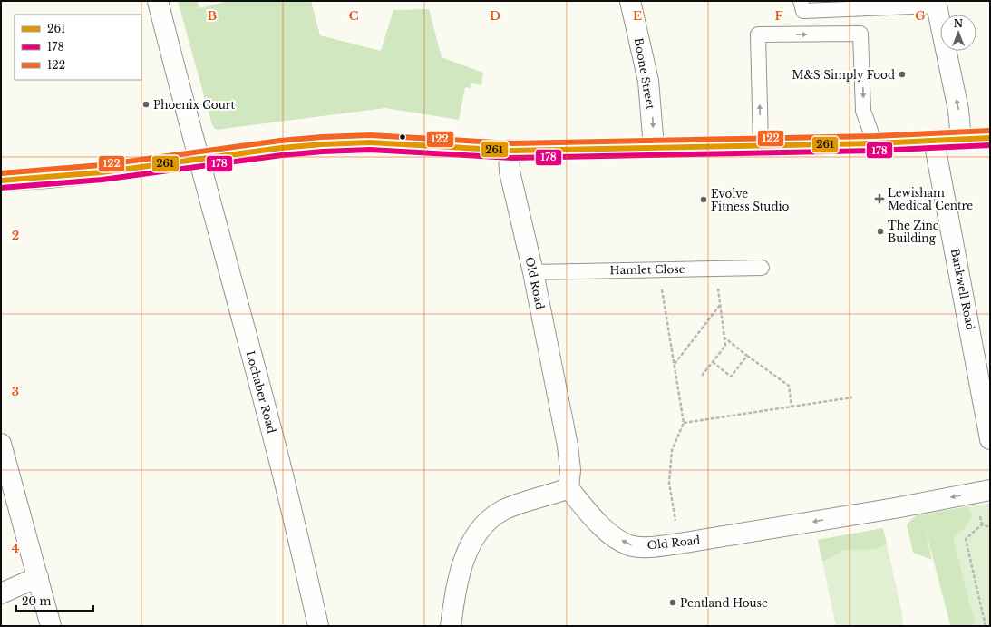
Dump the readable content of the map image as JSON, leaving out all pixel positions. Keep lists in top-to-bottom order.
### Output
{
  "streets": {
    "street": [
      "Boone Street",
      "Old Road",
      "Bankwell Road",
      "Lochaber Road"
    ],
    "lane": ["Hamlet Close"]
  },
  "crossings": [
    ["Hamlet Close", "Old Road"]
  ],
  "one_way": ["Boone Street", "Old Road"],
  "places": {
    "other": [
      "M&S Simply Food",
      "Phoenix Court",
      "Evolve Fitness Studio",
      "The Zinc Building",
      "Pentland House"
    ],
    "health": ["Lewisham Medical Centre"]
  },
  "lines": ["transit line 122", "transit line 261", "transit line 178"],
  "legend": ["261", "178", "122"],
  "scale_bar": "20 m",
  "north": "top",
  "grid": {
    "columns": [
      "B",
      "C",
      "D",
      "E",
      "F",
      "G"
    ],
    "rows": ["2", "3", "4"]
  }
}
